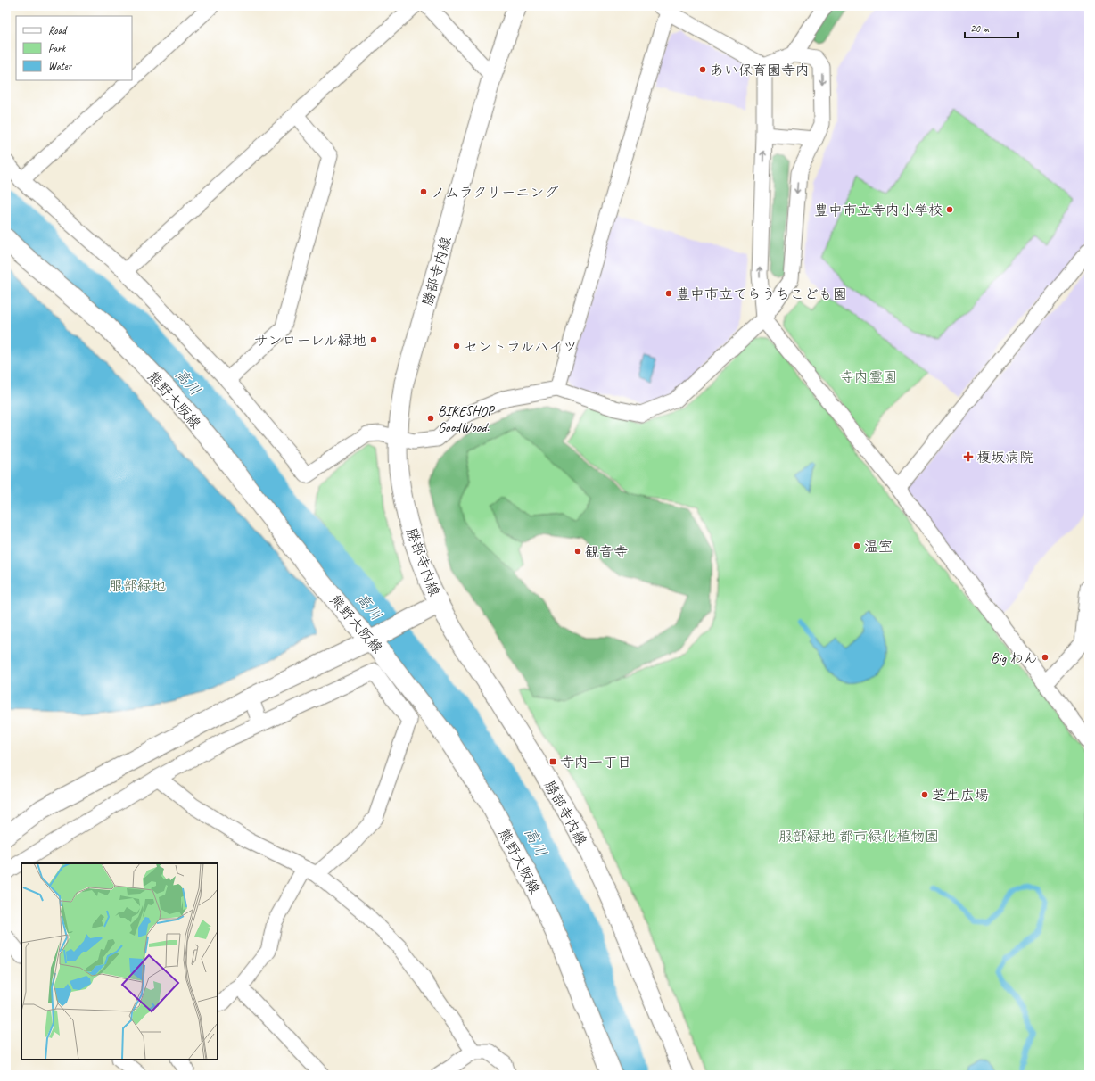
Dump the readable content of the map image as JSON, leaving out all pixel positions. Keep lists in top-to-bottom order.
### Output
{
  "streets": {
    "main road": ["熊野大阪線"],
    "street": ["勝部寺内線"]
  },
  "water": ["高川"],
  "parks": ["寺内霊園", "服部緑地", "服部緑地 都市緑化植物園"],
  "places": {
    "other": [
      "あい保育園寺内",
      "ノムラクリーニング",
      "豊中市立寺内小学校",
      "豊中市立てらうちこども園",
      "サンローレル緑地",
      "セントラルハイツ",
      "BIKESHOP GoodWood.",
      "温室",
      "観音寺",
      "Big わん",
      "芝生広場"
    ],
    "health": ["榎坂病院"],
    "transit": ["寺内一丁目"]
  },
  "legend": ["Road", "Park", "Water"],
  "scale_bar": "20 m"
}
